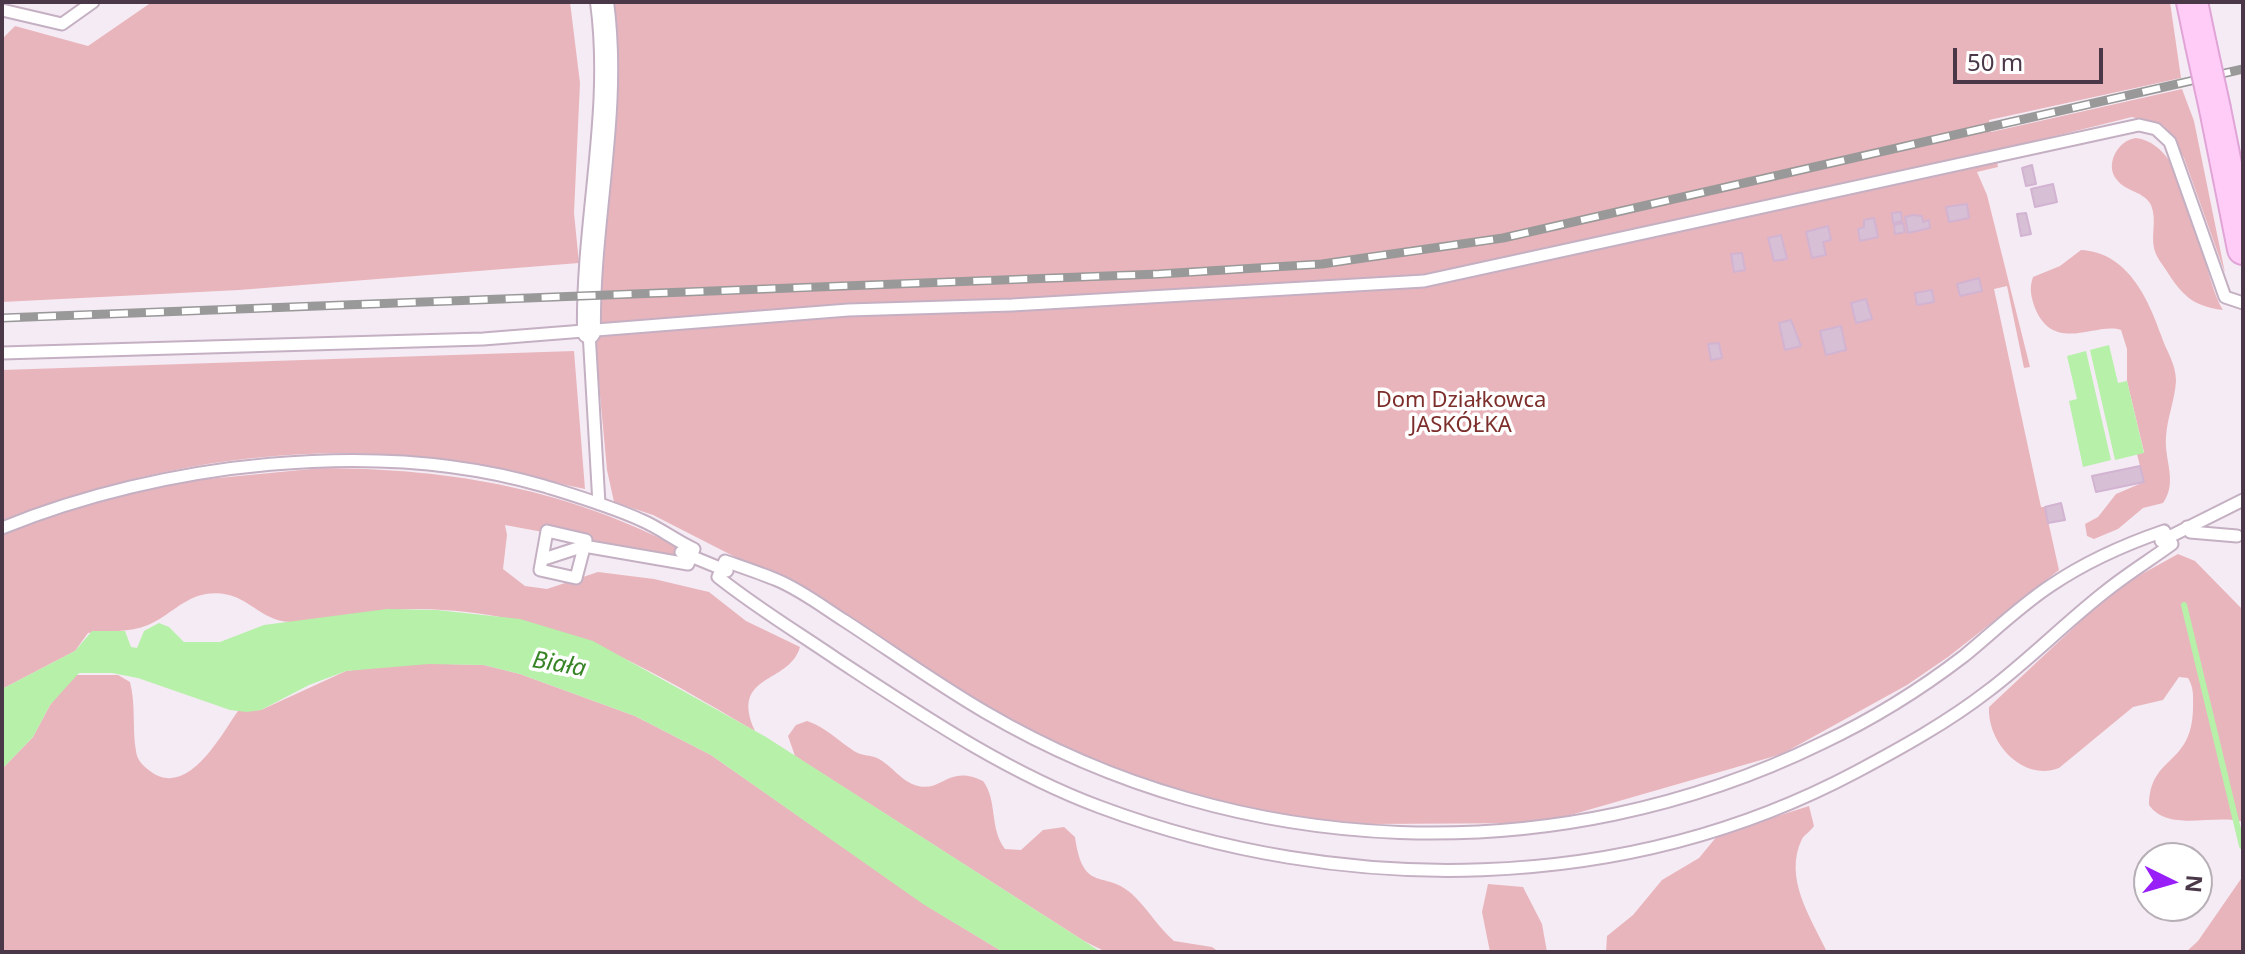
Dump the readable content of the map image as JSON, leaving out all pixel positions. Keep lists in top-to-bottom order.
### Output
{
  "water": ["Biała"],
  "parks": ["Dom Działkowca JASKÓŁKA"],
  "scale_bar": "50 m",
  "north": "right"
}
